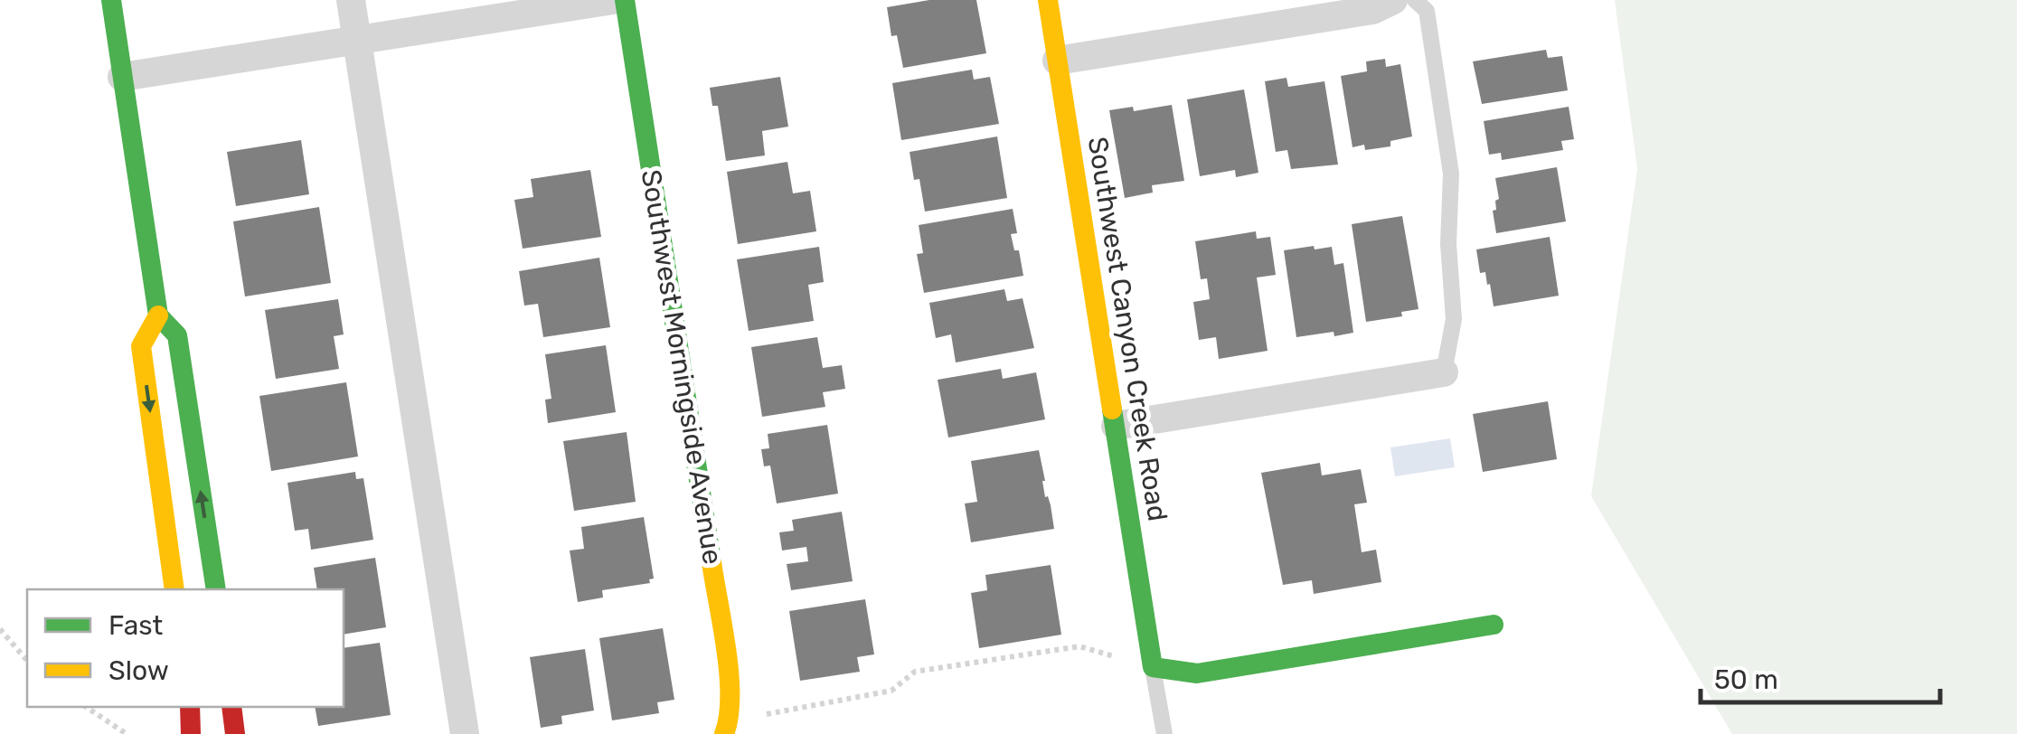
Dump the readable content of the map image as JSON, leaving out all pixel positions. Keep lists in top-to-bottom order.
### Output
{
  "streets": {
    "street": ["Southwest Canyon Creek Road", "Southwest Morningside Avenue"]
  },
  "legend": ["Fast", "Slow"],
  "scale_bar": "50 m"
}
